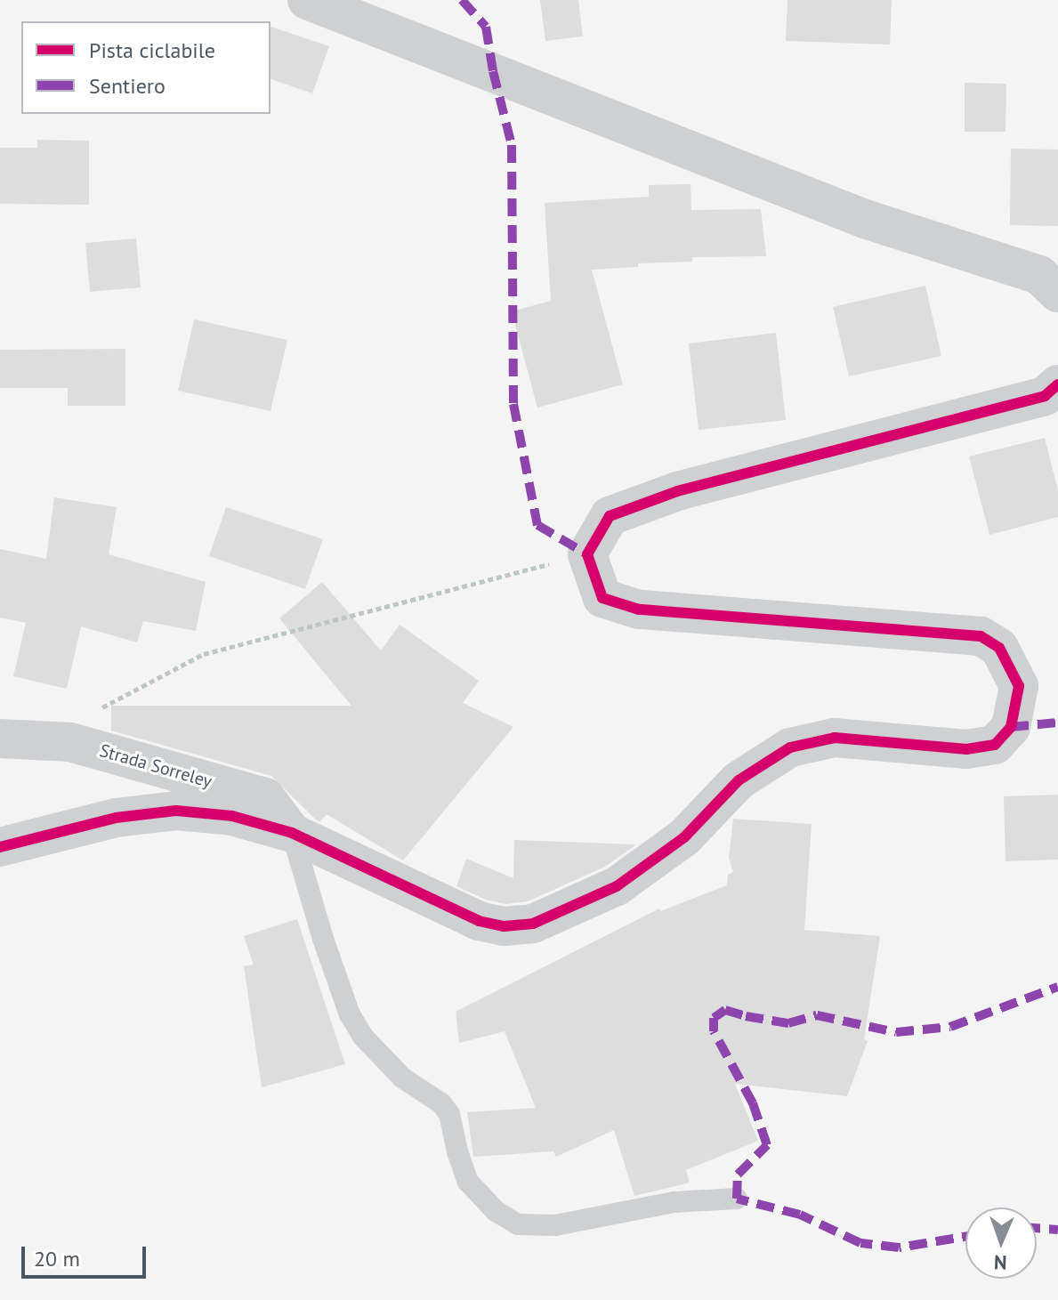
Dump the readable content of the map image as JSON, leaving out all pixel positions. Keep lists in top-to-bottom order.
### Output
{
  "streets": {
    "street": ["Strada Sorreley"]
  },
  "legend": ["Pista ciclabile", "Sentiero"],
  "scale_bar": "20 m",
  "north": "bottom"
}
